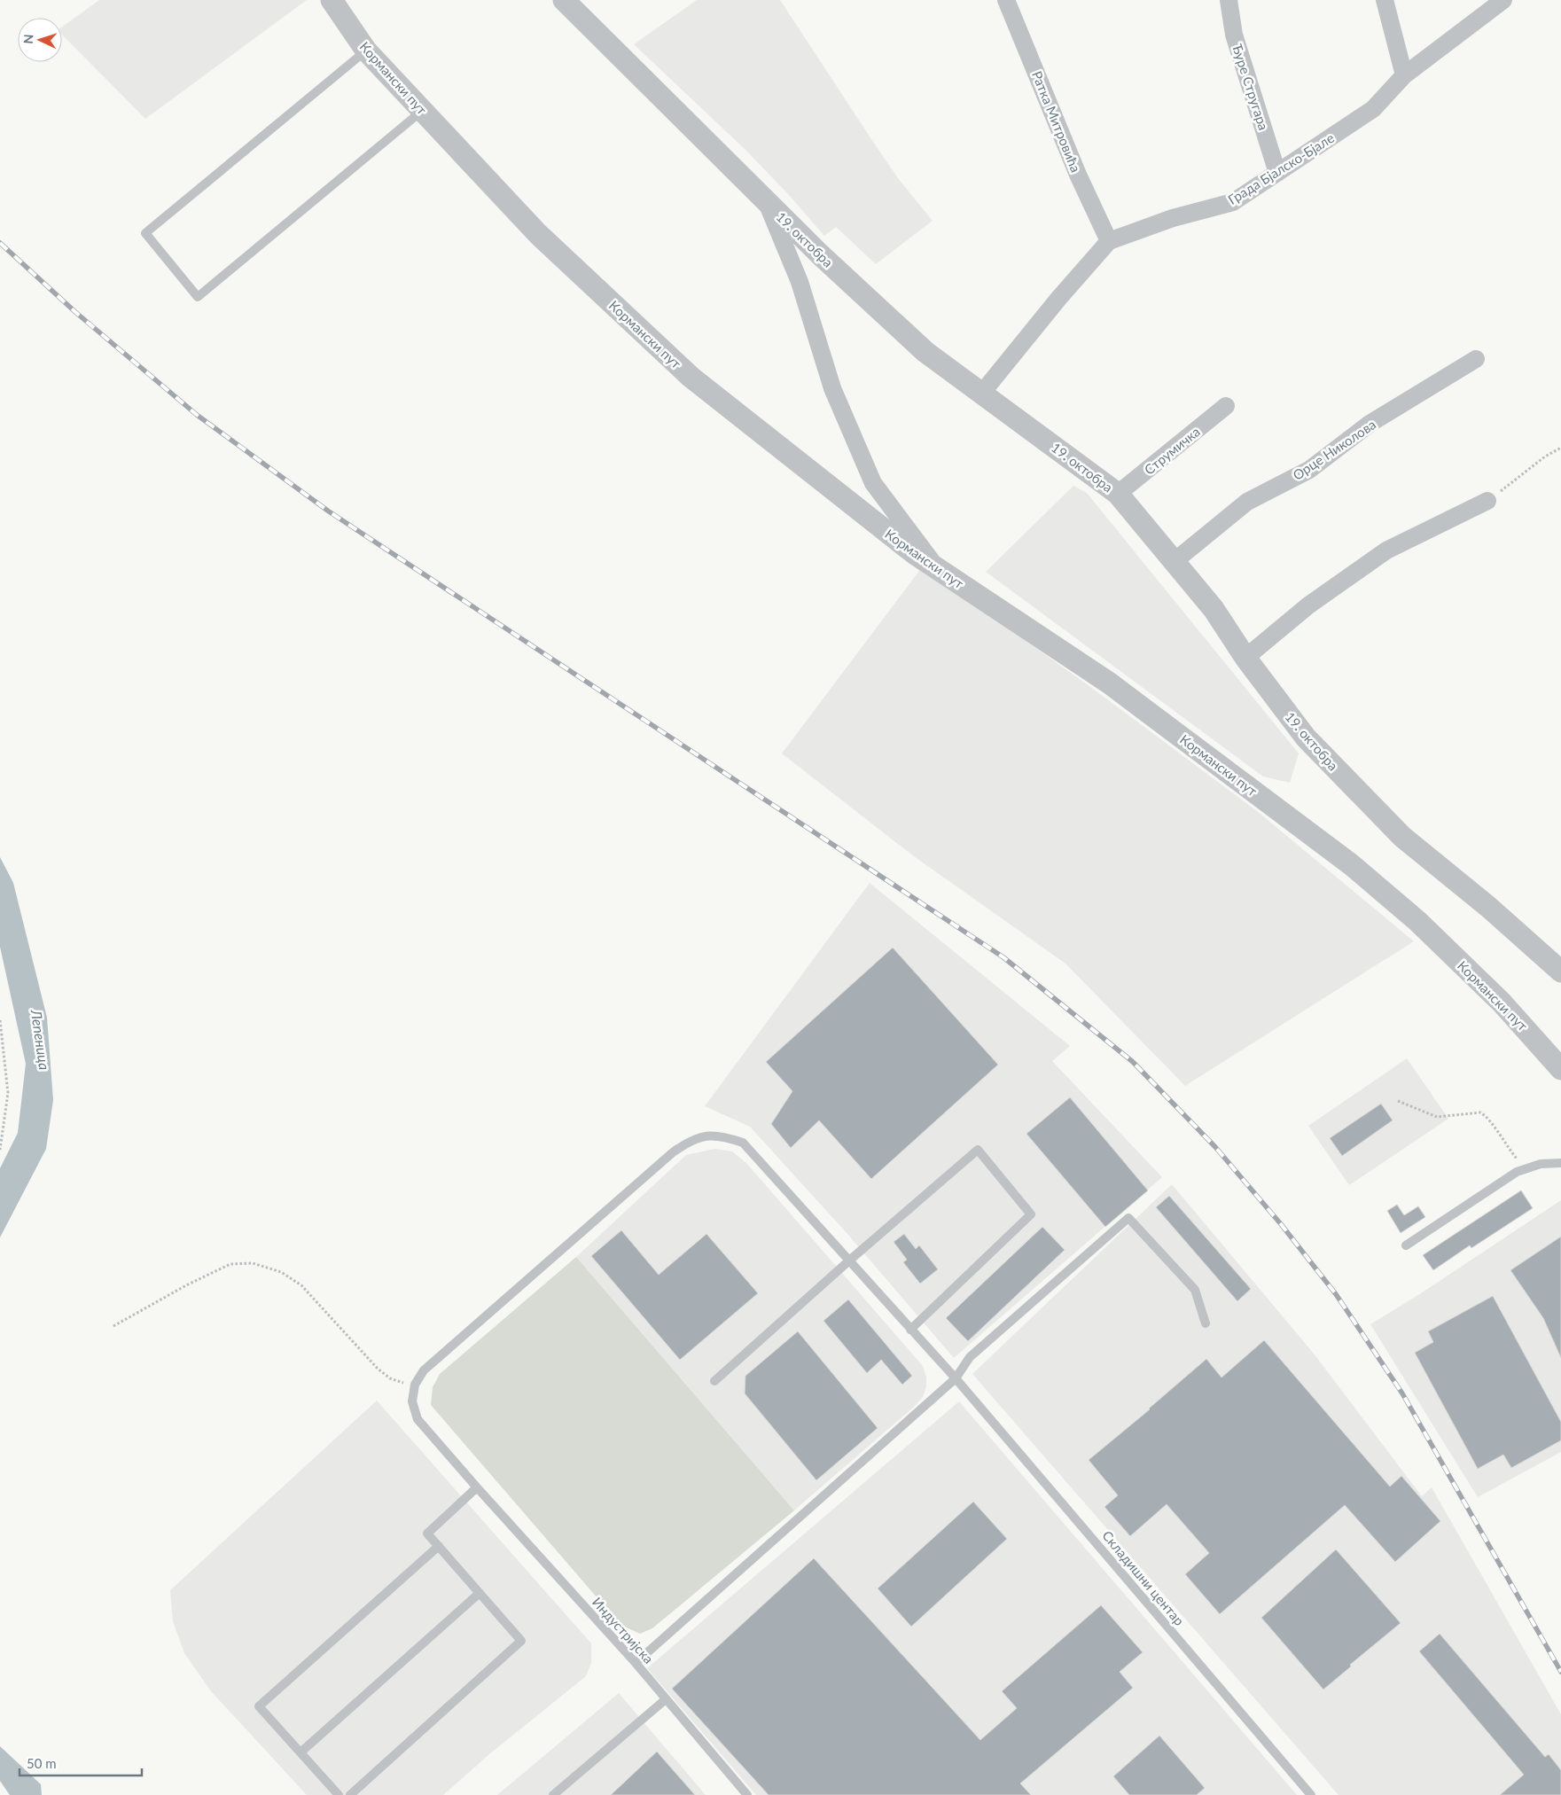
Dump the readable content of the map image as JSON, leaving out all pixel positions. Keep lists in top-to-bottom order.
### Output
{
  "streets": {
    "street": [
      "Кормански пут",
      "Ђуре Стругара",
      "Ратка Митровића",
      "Града Бјалско-Бјале",
      "19. октобра",
      "Орце Николова",
      "Струмичка"
    ],
    "lane": ["Складишни центар", "Индустријска"]
  },
  "crossings": [
    ["Ђуре Стругара", "Града Бјалско-Бјале"],
    ["Ратка Митровића", "Града Бјалско-Бјале"],
    ["Града Бјалско-Бјале", "19. октобра"],
    ["19. октобра", "Орце Николова"],
    ["19. октобра", "Струмичка"],
    ["Складишни центар", "Индустријска"]
  ],
  "water": ["Лепеница"],
  "scale_bar": "50 m",
  "north": "left"
}
